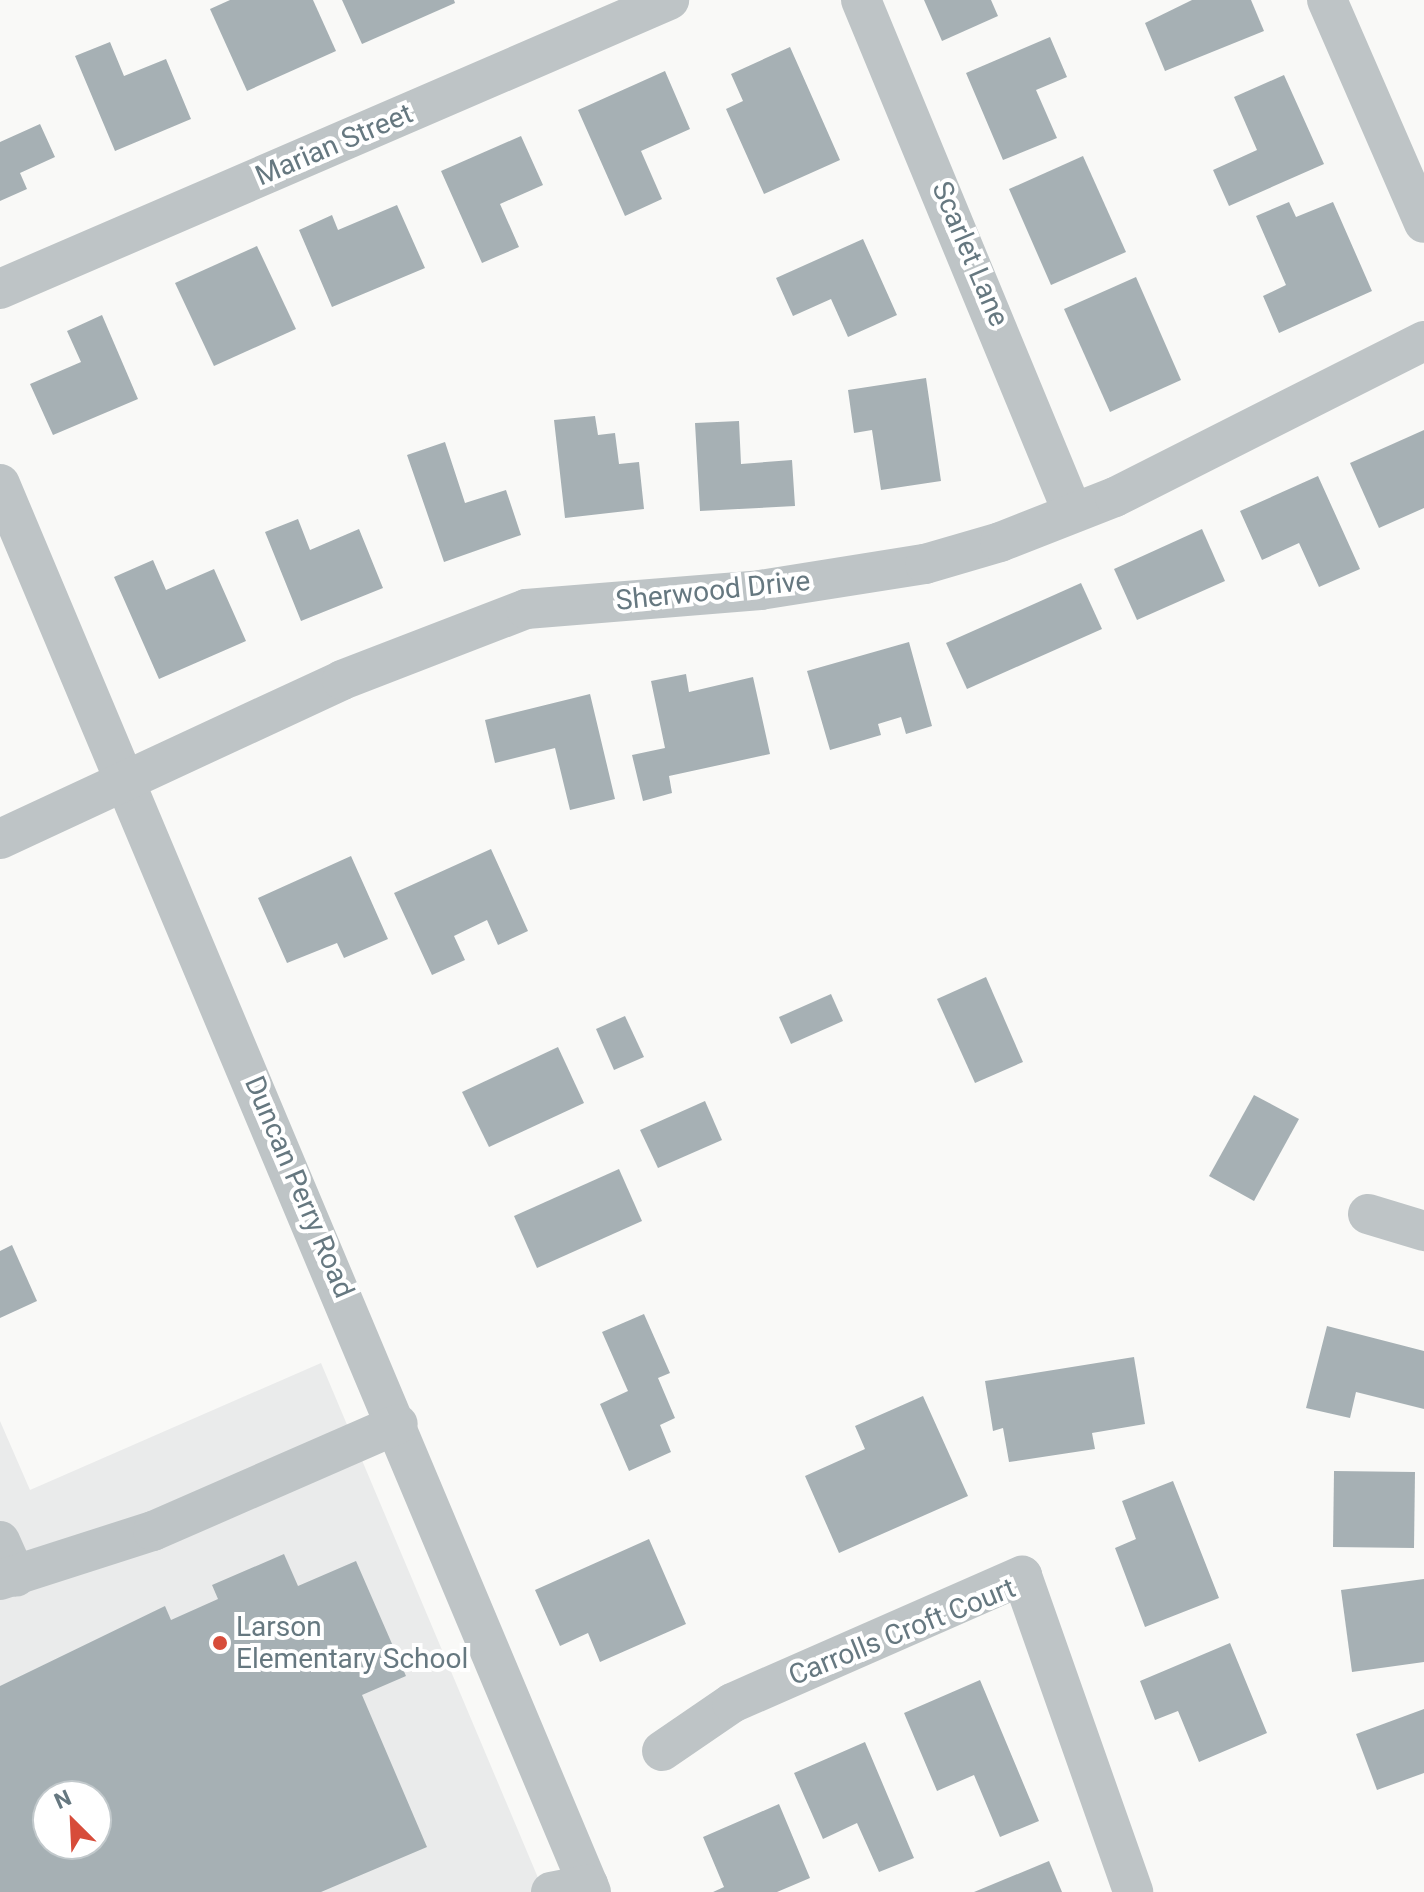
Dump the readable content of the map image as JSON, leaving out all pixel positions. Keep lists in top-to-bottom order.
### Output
{
  "streets": {
    "street": [
      "Marian Street",
      "Scarlet Lane",
      "Sherwood Drive",
      "Duncan Perry Road",
      "Carrolls Croft Court"
    ]
  },
  "crossings": [
    ["Scarlet Lane", "Sherwood Drive"],
    ["Sherwood Drive", "Duncan Perry Road"]
  ],
  "places": ["Larson Elementary School"],
  "north": "top left"
}
